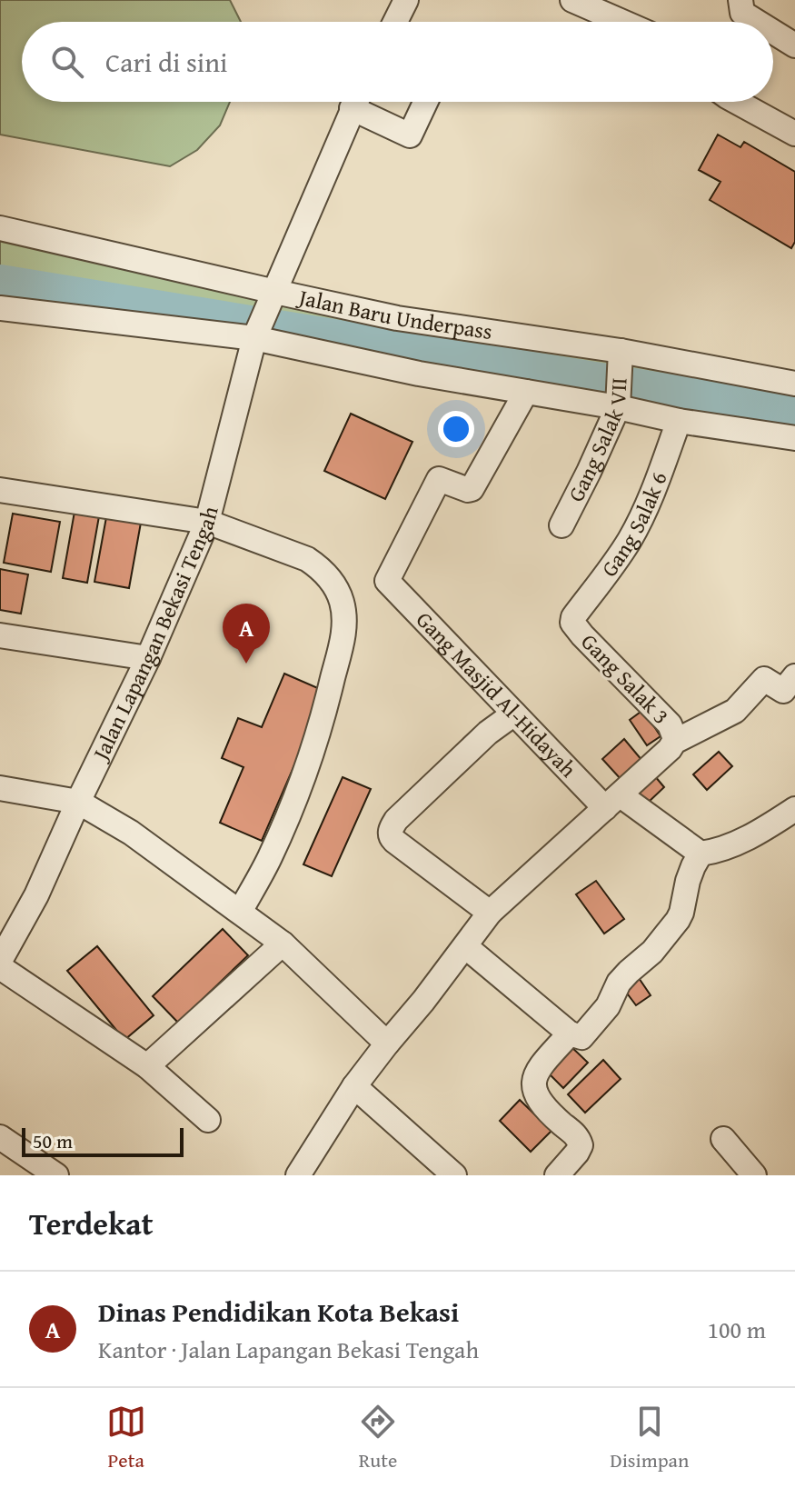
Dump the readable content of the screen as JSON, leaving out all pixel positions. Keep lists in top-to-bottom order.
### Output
{
  "streets": {
    "street": [
      "Jalan Baru Underpass",
      "Gang Salak VII",
      "Gang Salak 6",
      "Jalan Lapangan Bekasi Tengah",
      "Gang Salak 3",
      "Gang Masjid Al-Hidayah"
    ]
  },
  "crossings": [
    ["Jalan Baru Underpass", "Gang Salak VII"],
    ["Jalan Baru Underpass", "Jalan Lapangan Bekasi Tengah"],
    ["Gang Salak 6", "Gang Salak 3"]
  ],
  "scale_bar": "50 m",
  "page": {
    "search": "Cari di sini",
    "pins": "A",
    "scale": "50 m",
    "heading": "Terdekat",
    "list": [
      {
        "mark": "A",
        "name": "Dinas Pendidikan Kota Bekasi",
        "note": "Kantor · Jalan Lapangan Bekasi Tengah",
        "value": "100 m"
      }
    ],
    "nav": ["Peta", "Rute", "Disimpan"]
  }
}
